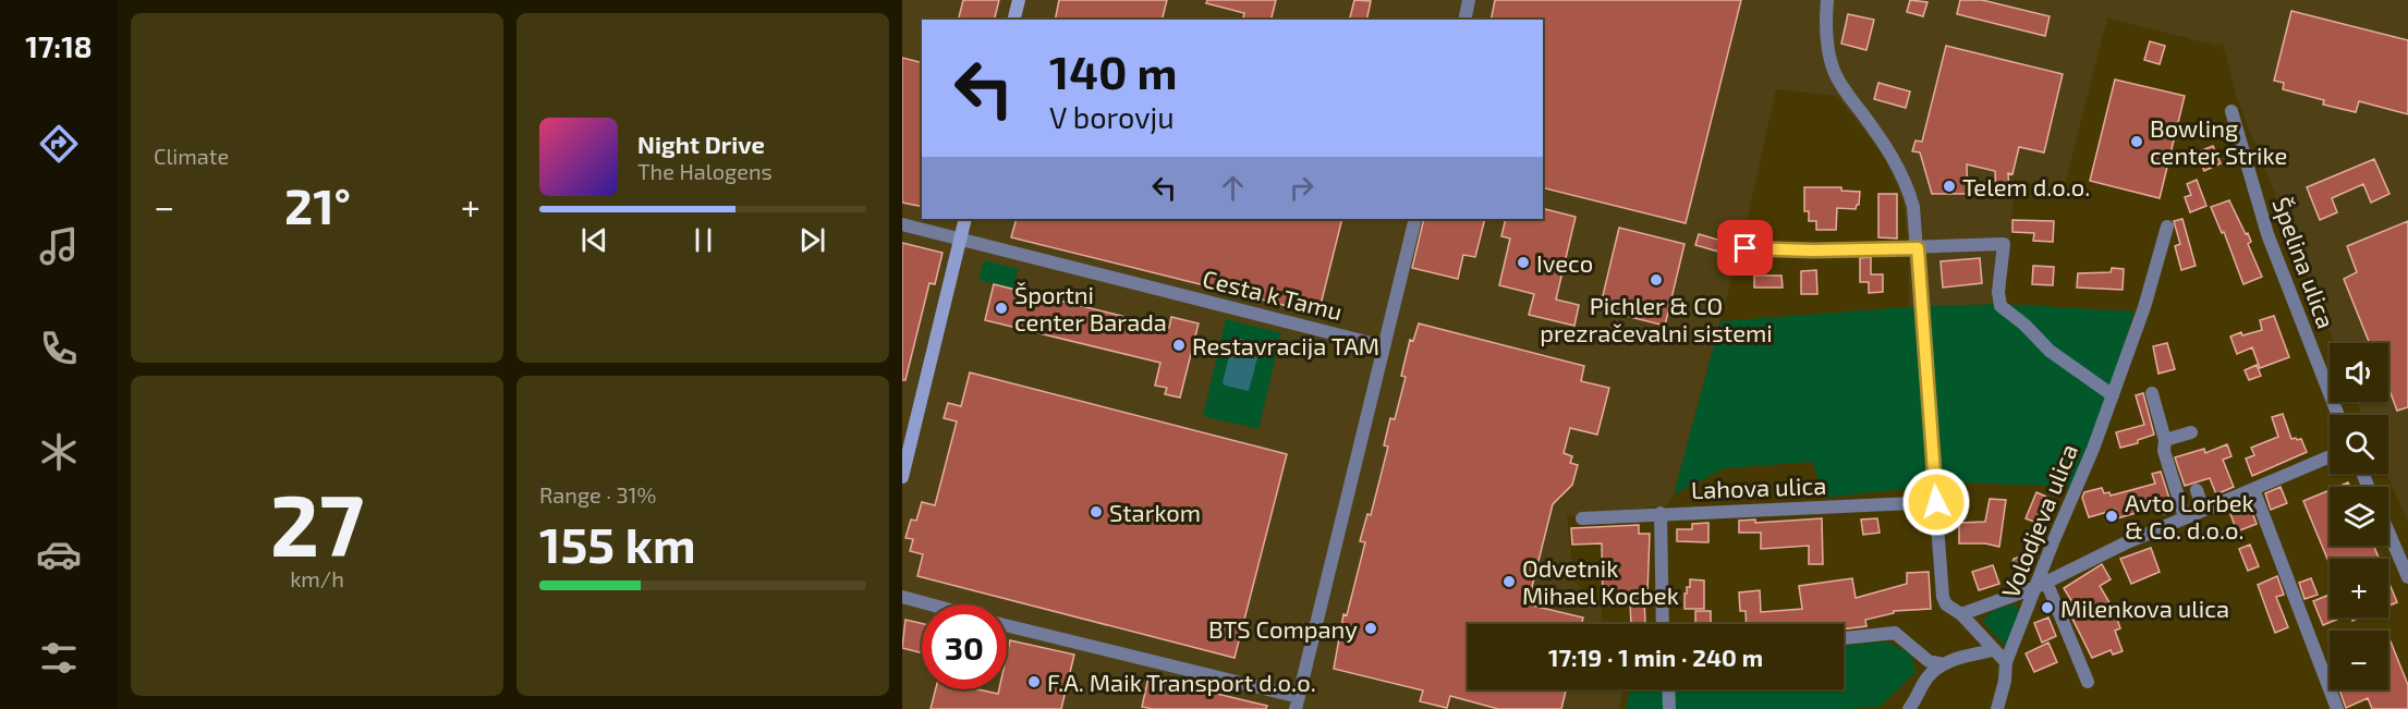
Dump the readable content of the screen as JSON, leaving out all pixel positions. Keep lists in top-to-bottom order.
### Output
{
  "streets": {
    "street": [
      "Špelina ulica",
      "Cesta k Tamu",
      "Lahova ulica",
      "Volodjeva ulica"
    ]
  },
  "places": [
    "Bowling center Strike",
    "Telem d.o.o.",
    "Iveco",
    "Pichler & CO prezračevalni sistemi",
    "Športni center Barada",
    "Restavracija TAM",
    "Starkom",
    "Avto Lorbek & Co. d.o.o.",
    "Odvetnik Mihael Kocbek",
    "Milenkova ulica",
    "BTS Company",
    "F.A. Maik Transport d.o.o."
  ],
  "page": {
    "tabs": "17:18",
    "tile": [
      "Climate",
      ["27", "km/h"],
      ["Range · 31%", "155 km"]
    ],
    "turn": ["140 m", "V borovju"],
    "song": ["Night Drive", "The Halogens"],
    "heat": ["−", "21°", "+"],
    "map_buttons": ["+", "−"],
    "limit": "30",
    "trip": "17:19 · 1 min · 240 m"
  }
}
